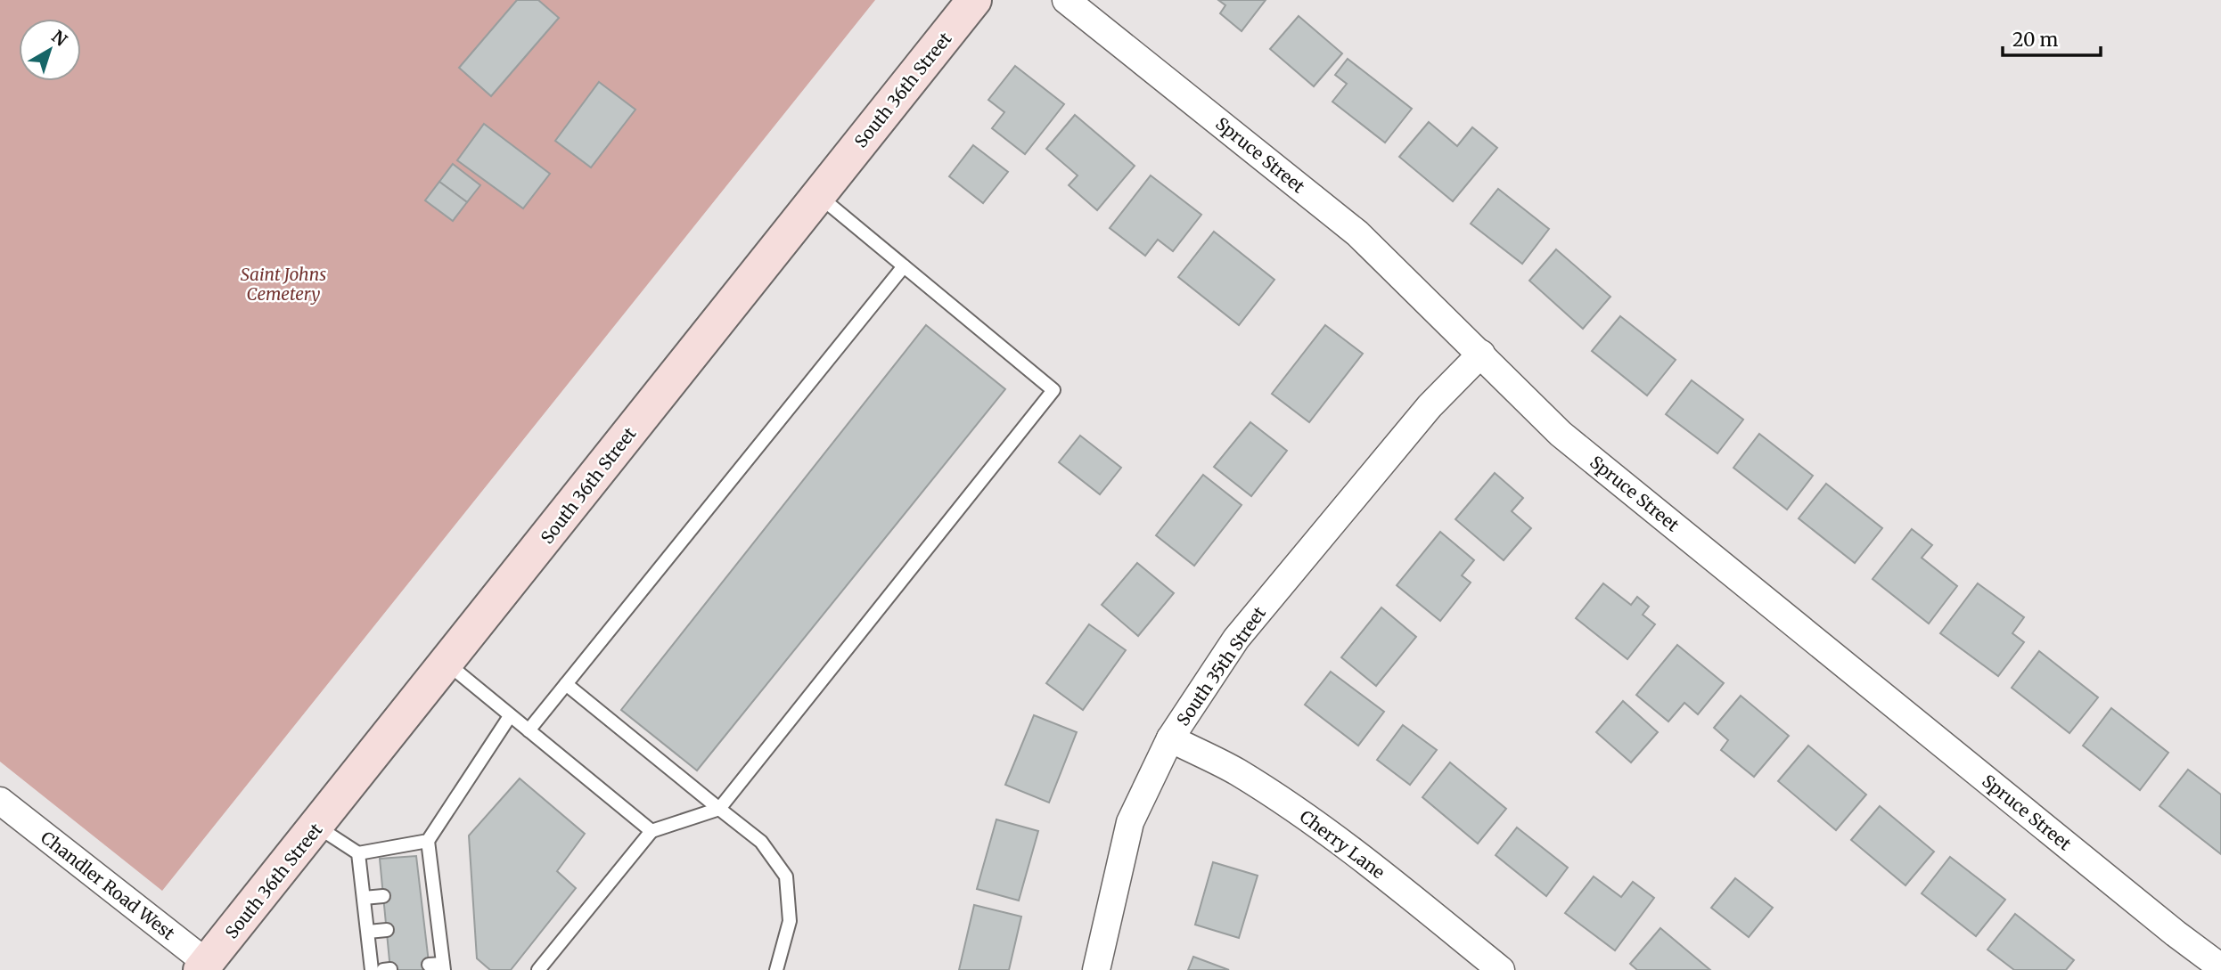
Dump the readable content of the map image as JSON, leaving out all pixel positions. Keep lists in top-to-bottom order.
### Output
{
  "streets": {
    "main road": ["South 36th Street"],
    "street": [
      "Spruce Street",
      "South 35th Street",
      "Cherry Lane",
      "Chandler Road West"
    ]
  },
  "crossings": [
    ["South 36th Street", "Chandler Road West"],
    ["Spruce Street", "South 35th Street"],
    ["South 35th Street", "Cherry Lane"]
  ],
  "parks": ["Saint Johns Cemetery"],
  "scale_bar": "20 m",
  "north": "top right"
}
